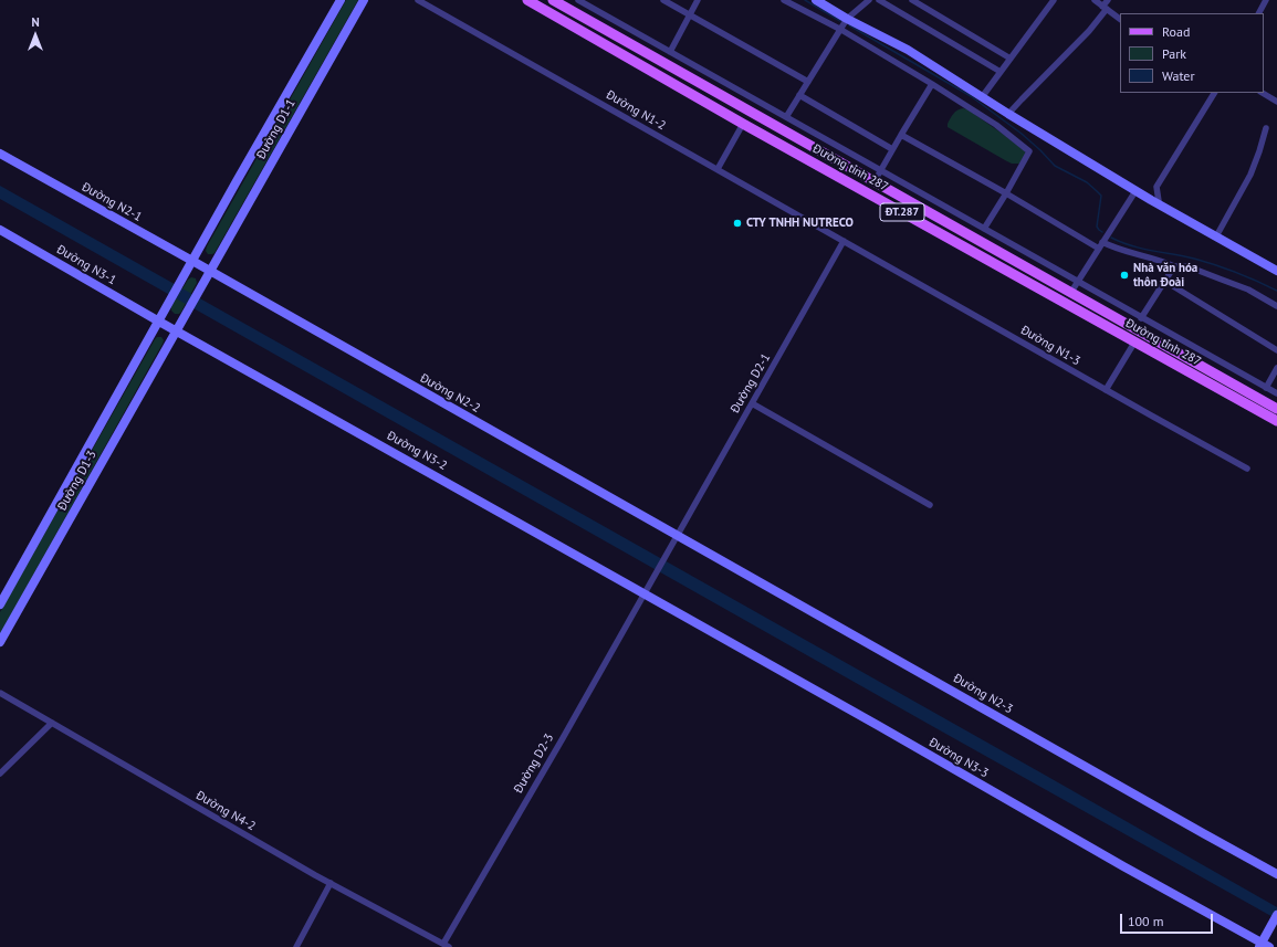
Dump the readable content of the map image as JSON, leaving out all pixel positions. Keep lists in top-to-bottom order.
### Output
{
  "streets": {
    "main road": ["Đường tỉnh 287", "ĐT.287"],
    "street": [
      "Đường N1-2",
      "Đường D1-1",
      "Đường N2-1",
      "Đường N3-1",
      "Đường N1-3",
      "Đường D2-1",
      "Đường N2-2",
      "Đường N3-2",
      "Đường D1-3",
      "Đường N2-3",
      "Đường N3-3",
      "Đường D2-3",
      "Đường N4-2"
    ]
  },
  "crossings": [
    ["Đường N1-2", "Đường N1-3"],
    ["Đường N1-2", "Đường D2-1"],
    ["Đường D1-1", "Đường N2-1"],
    ["Đường D1-1", "Đường N3-1"],
    ["Đường D1-1", "Đường N2-2"],
    ["Đường D1-1", "Đường N3-2"],
    ["Đường D1-1", "Đường D1-3"],
    ["Đường N2-1", "Đường N2-2"],
    ["Đường N3-1", "Đường N3-2"],
    ["Đường N3-1", "Đường D1-3"],
    ["Đường N1-3", "Đường D2-1"],
    ["Đường D2-1", "Đường N2-2"],
    ["Đường D2-1", "Đường N3-2"],
    ["Đường D2-1", "Đường N2-3"],
    ["Đường D2-1", "Đường N3-3"],
    ["Đường D2-1", "Đường D2-3"],
    ["Đường N2-2", "Đường N2-3"],
    ["Đường N3-2", "Đường D1-3"],
    ["Đường N3-2", "Đường N3-3"],
    ["Đường N3-2", "Đường D2-3"],
    ["Đường N3-3", "Đường D2-3"],
    ["Đường D2-3", "Đường N4-2"]
  ],
  "places": ["CTY TNHH NUTRECO", "Nhà văn hóa thôn Đoài"],
  "legend": ["Road", "Park", "Water"],
  "scale_bar": "100 m",
  "north": "top"
}
